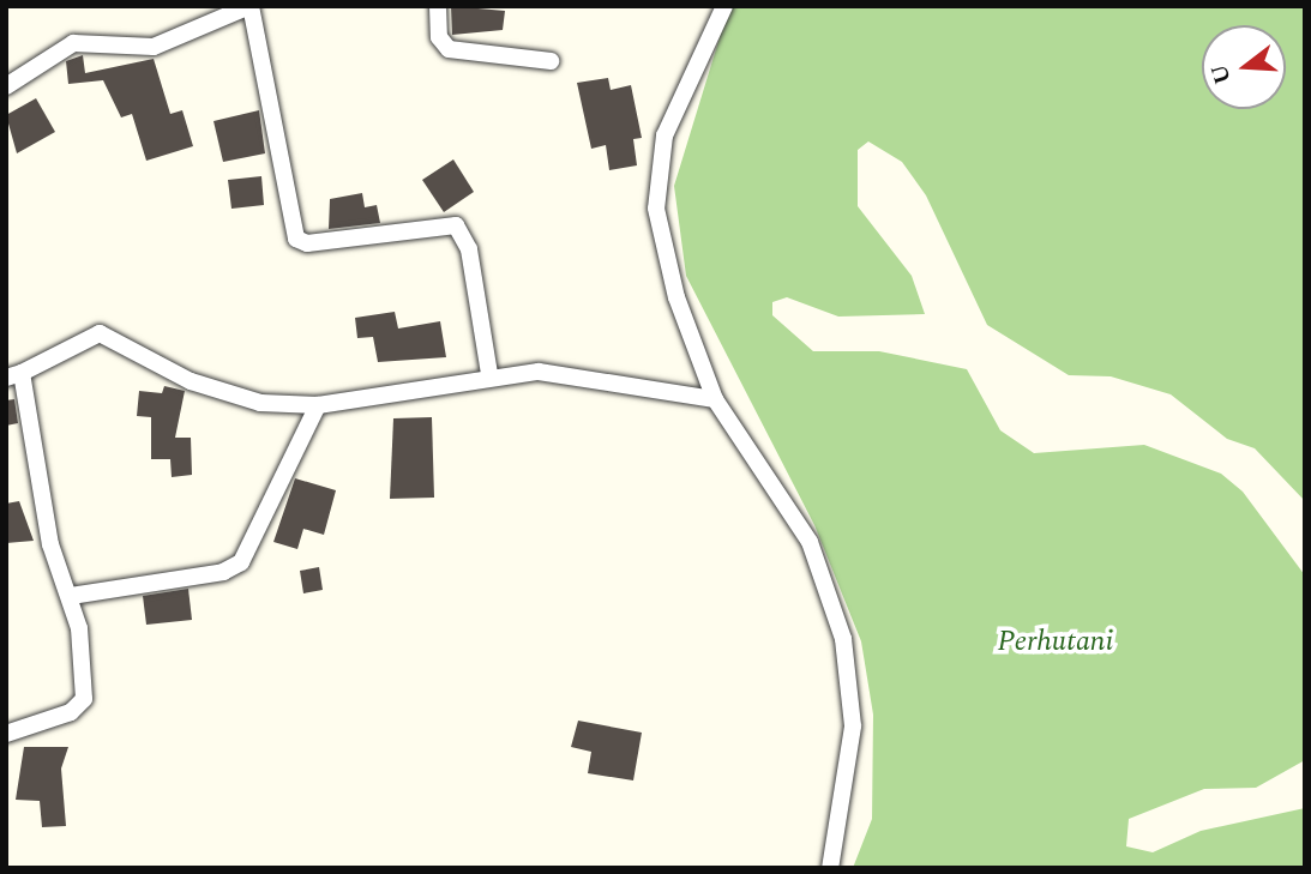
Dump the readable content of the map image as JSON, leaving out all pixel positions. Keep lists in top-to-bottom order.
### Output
{
  "parks": ["Perhutani"],
  "north": "left"
}
